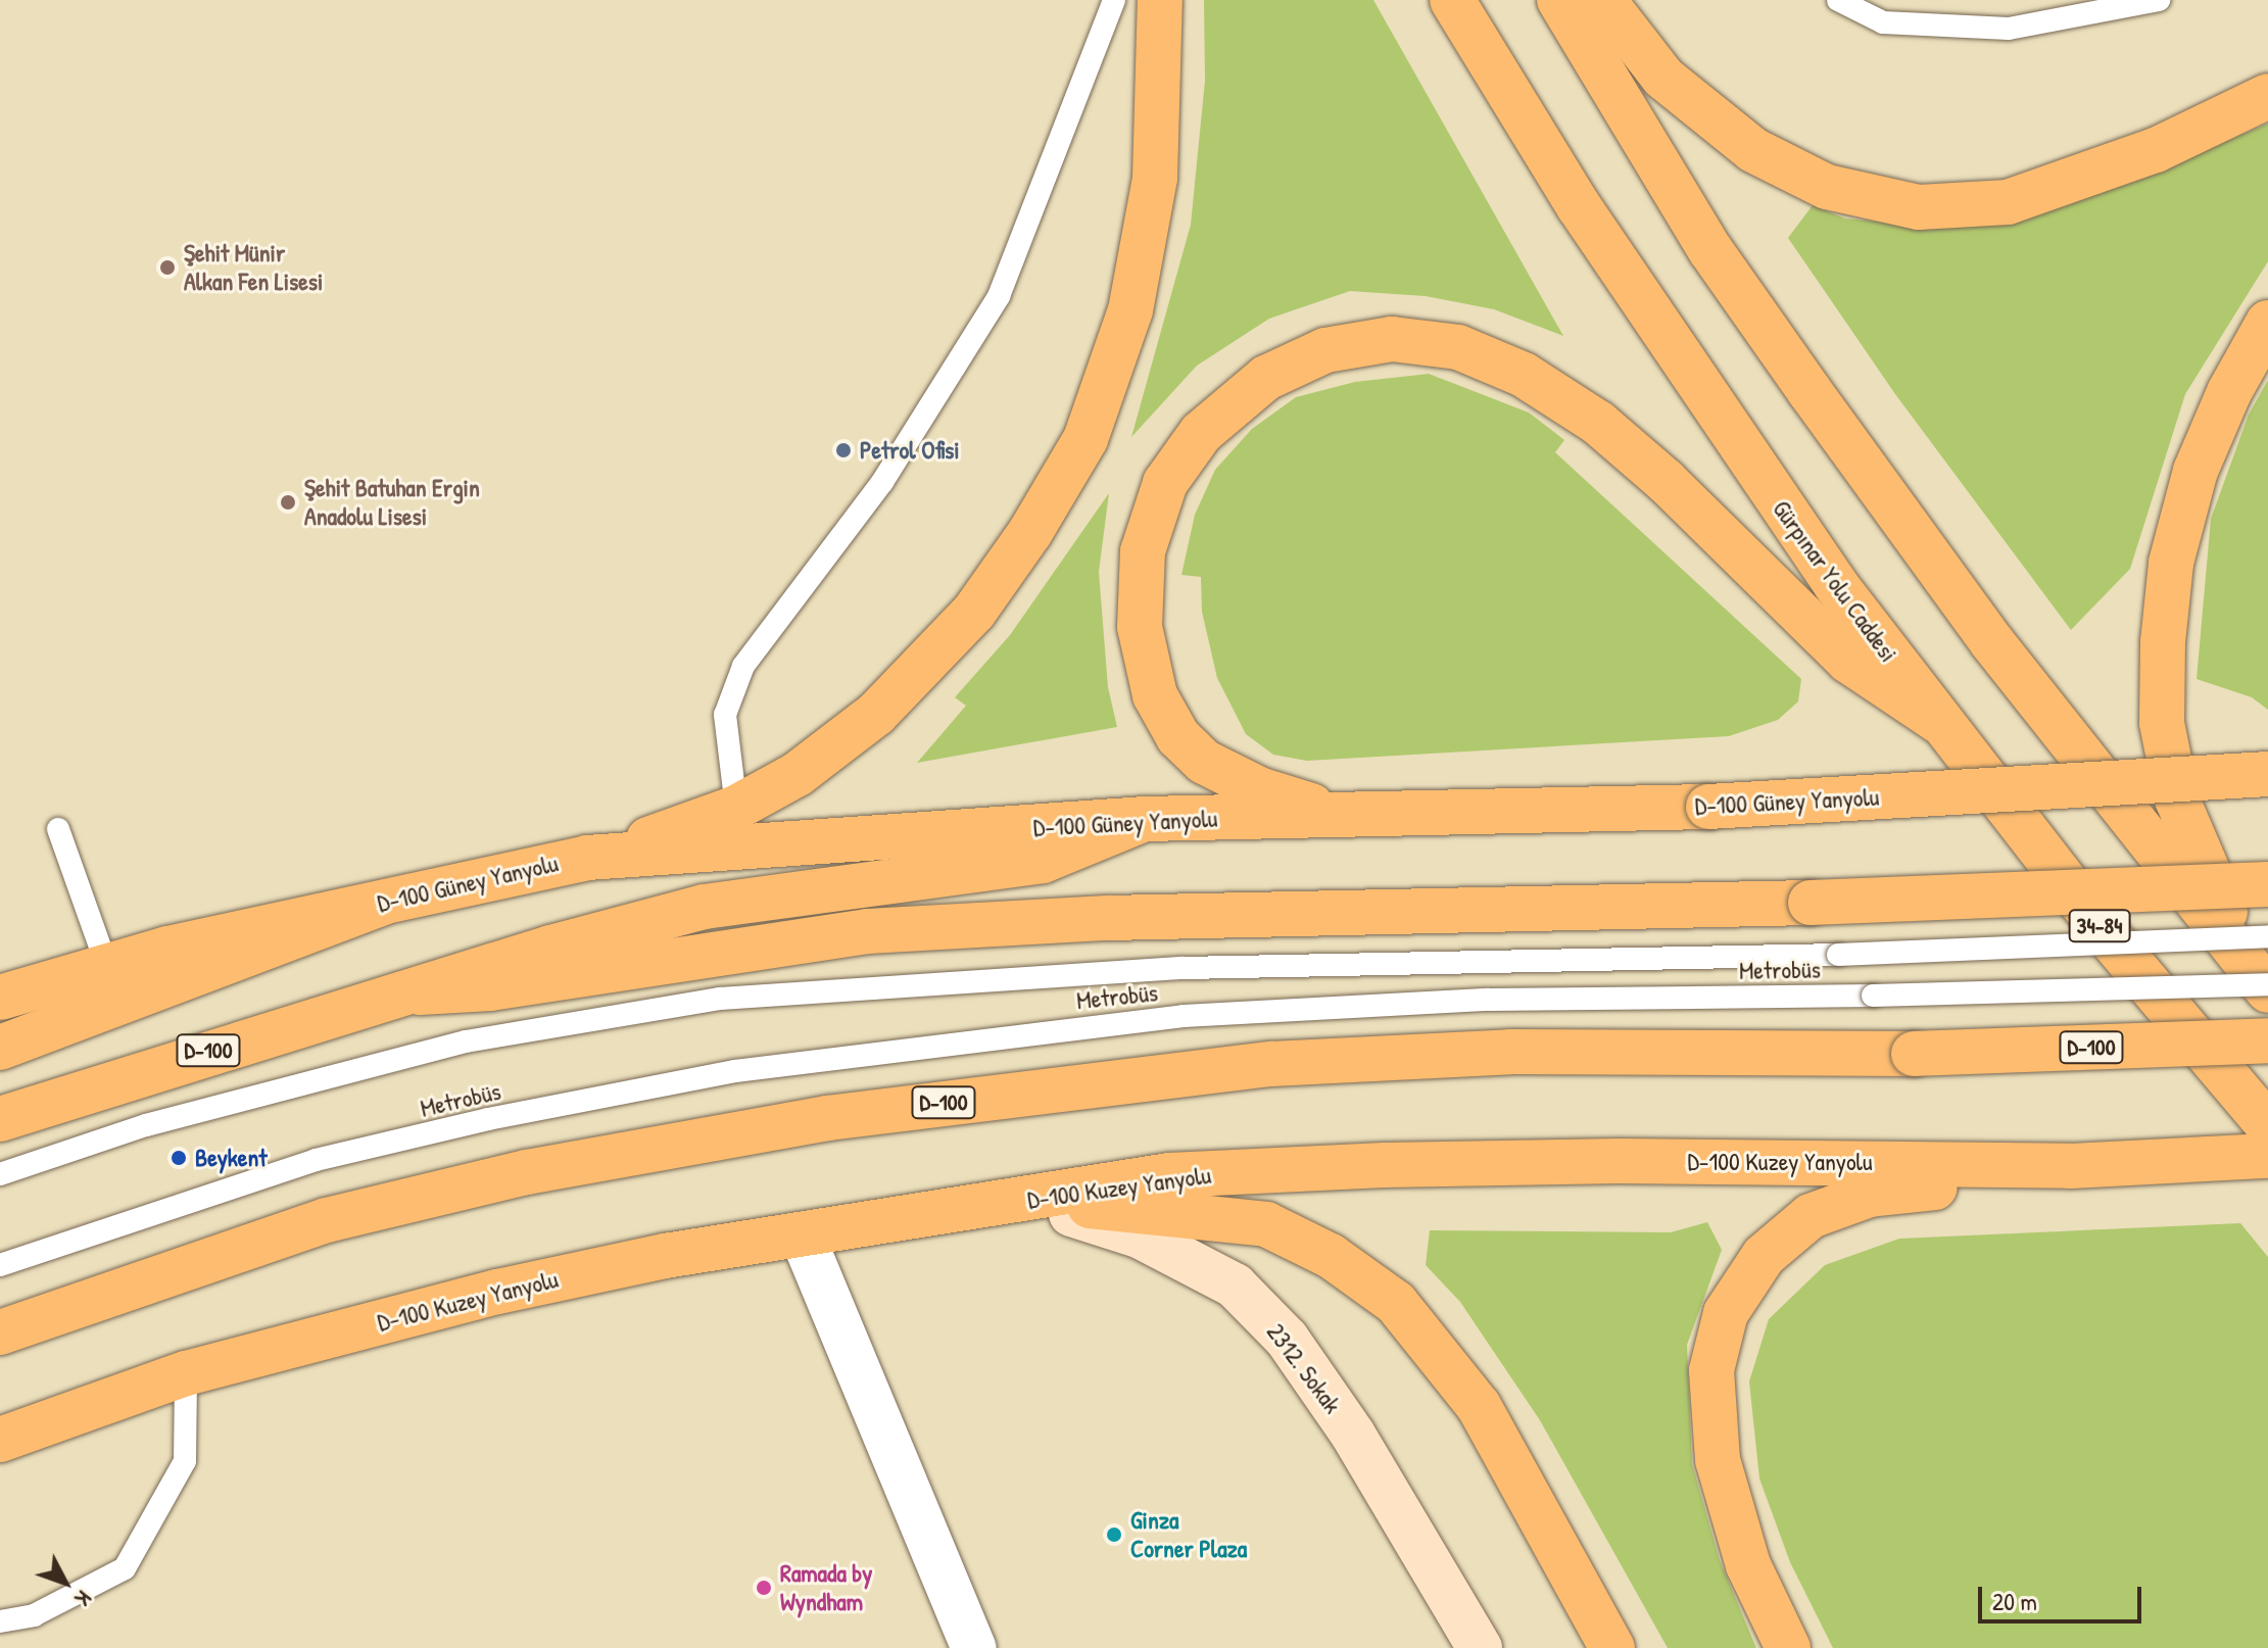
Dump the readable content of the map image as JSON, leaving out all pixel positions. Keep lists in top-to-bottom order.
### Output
{
  "streets": {
    "main road": [
      "Gürpınar Yolu Caddesi",
      "D-100 Güney Yanyolu",
      "34-84",
      "D-100",
      "D-100 Kuzey Yanyolu"
    ],
    "street": ["2312. Sokak"],
    "lane": ["Metrobüs"]
  },
  "crossings": [
    ["D-100 Kuzey Yanyolu", "2312. Sokak"]
  ],
  "places": [
    "Şehit Münir Alkan Fen Lisesi",
    "Petrol Ofisi",
    "Şehit Batuhan Ergin Anadolu Lisesi",
    "Beykent",
    "Ginza Corner Plaza",
    "Ramada by Wyndham"
  ],
  "scale_bar": "20 m",
  "north": "bottom right"
}
